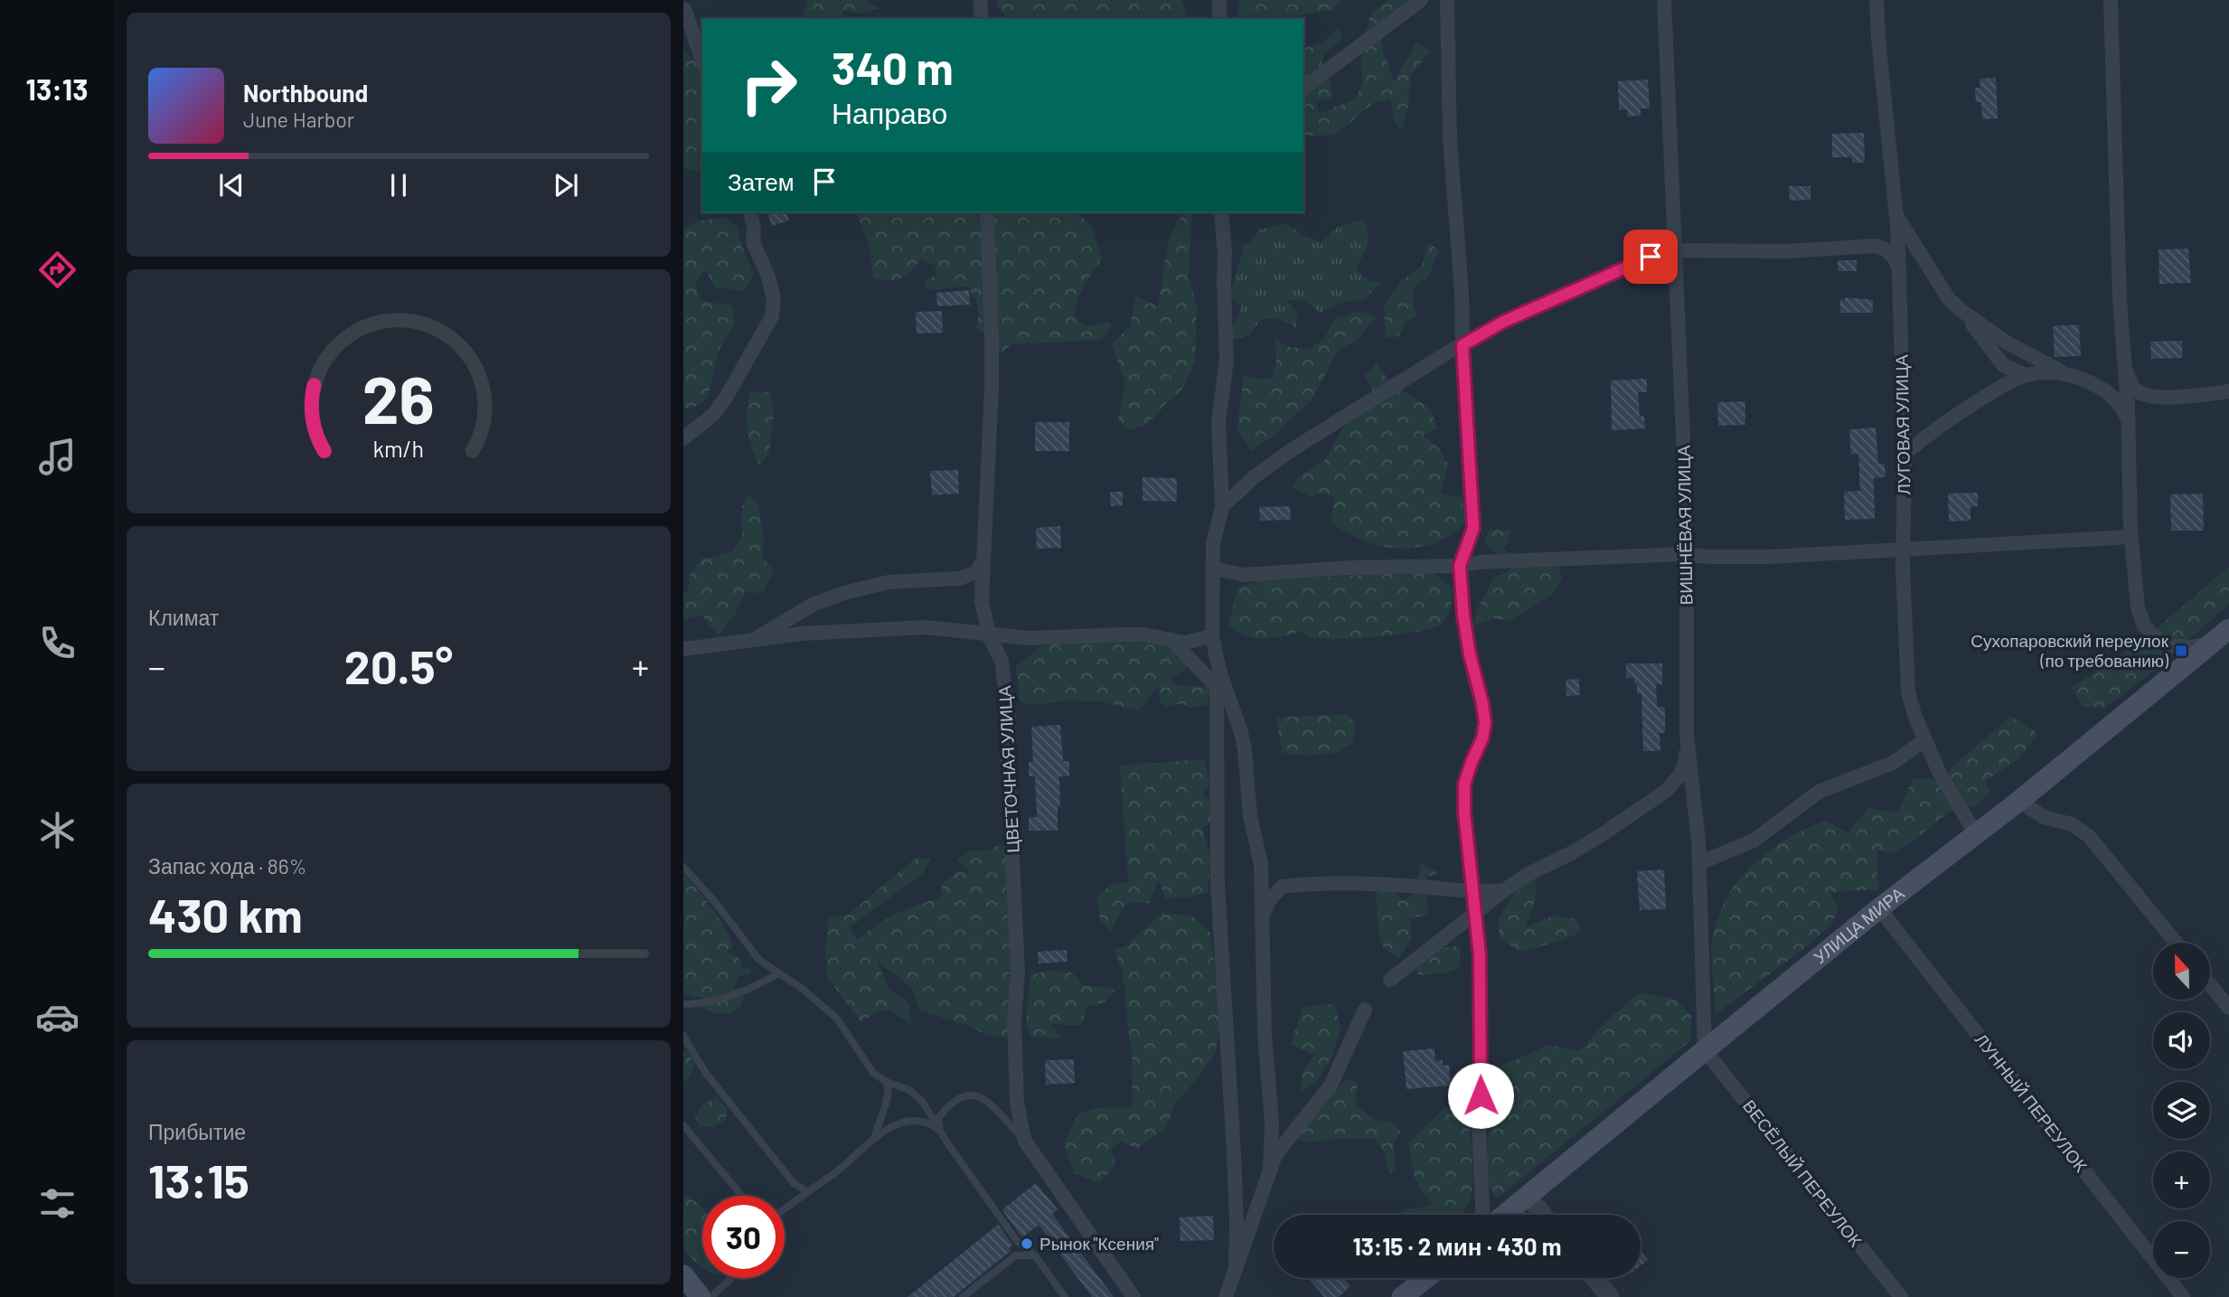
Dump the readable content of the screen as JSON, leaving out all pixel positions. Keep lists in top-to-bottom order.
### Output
{
  "streets": {
    "main road": ["УЛИЦА МИРА"],
    "street": [
      "ЛУГОВАЯ УЛИЦА",
      "ВИШНЁВАЯ УЛИЦА",
      "ЦВЕТОЧНАЯ УЛИЦА",
      "ЛУННЫЙ ПЕРЕУЛОК",
      "ВЕСЁЛЫЙ ПЕРЕУЛОК"
    ]
  },
  "crossings": [
    ["ЛУГОВАЯ УЛИЦА", "УЛИЦА МИРА"],
    ["ВИШНЁВАЯ УЛИЦА", "УЛИЦА МИРА"],
    ["ВИШНЁВАЯ УЛИЦА", "ВЕСЁЛЫЙ ПЕРЕУЛОК"],
    ["УЛИЦА МИРА", "ЛУННЫЙ ПЕРЕУЛОК"],
    ["УЛИЦА МИРА", "ВЕСЁЛЫЙ ПЕРЕУЛОК"]
  ],
  "places": {
    "transit": ["Сухопаровский переулок (по требованию)"],
    "other": ["Рынок \"Ксения\""]
  },
  "north": "top",
  "page": {
    "tabs": "13:13",
    "turn": ["340 m", "Направо"],
    "song": ["Northbound", "June Harbor"],
    "then": "Затем",
    "tile": [
      "Климат",
      ["Запас хода · 86%", "430 km"],
      ["Прибытие", "13:15"]
    ],
    "heat": ["−", "20.5°", "+"],
    "map_buttons": ["+", "−"],
    "limit": "30",
    "trip": "13:15 · 2 мин · 430 m",
    "gauge": ["26", "km/h"]
  }
}
